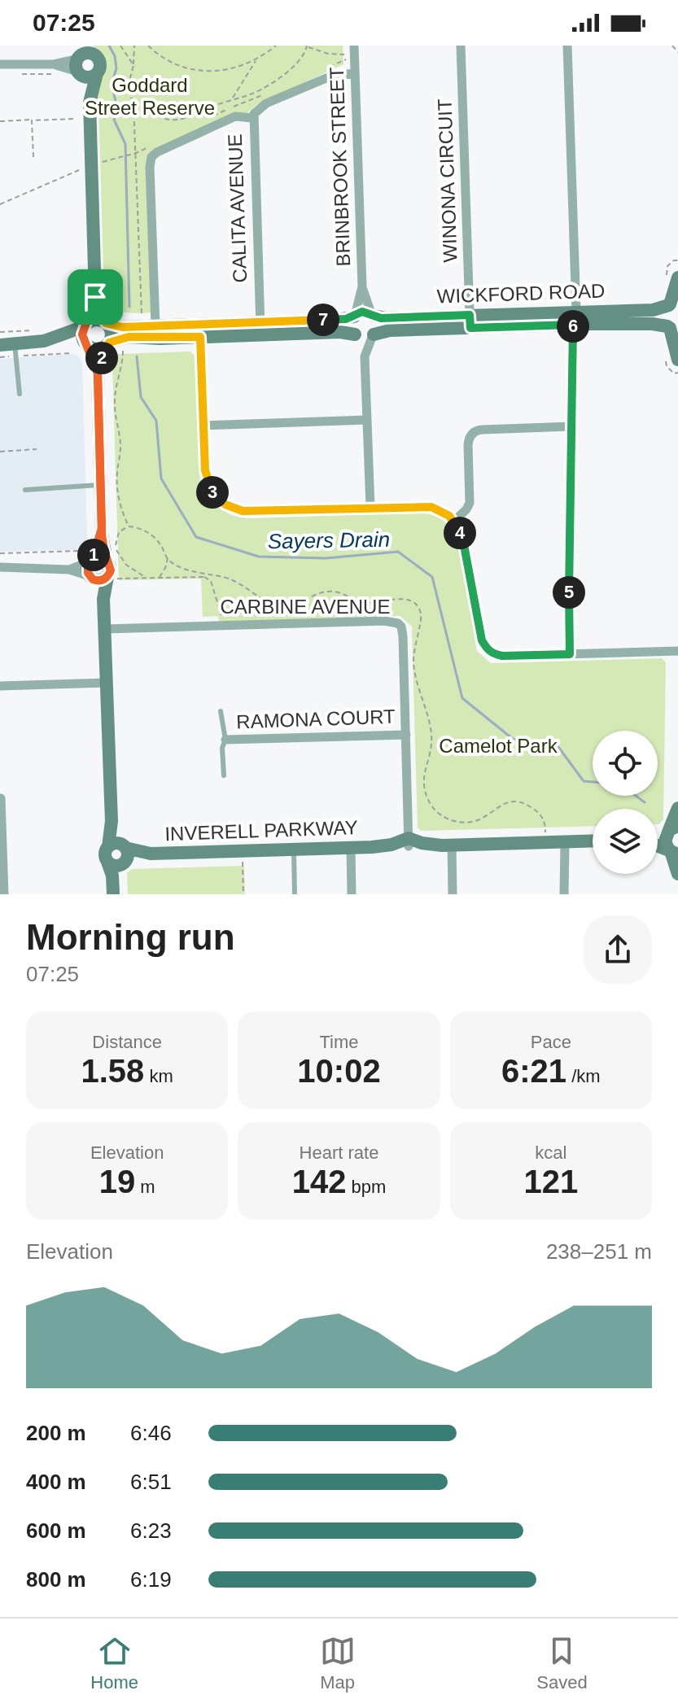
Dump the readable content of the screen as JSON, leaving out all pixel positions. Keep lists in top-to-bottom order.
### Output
{
  "streets": {
    "street": [
      "BRINBROOK STREET",
      "WINONA CIRCUIT",
      "CALITA AVENUE",
      "WICKFORD ROAD",
      "CARBINE AVENUE",
      "RAMONA COURT",
      "INVERELL PARKWAY"
    ]
  },
  "crossings": [
    ["BRINBROOK STREET", "CALITA AVENUE"],
    ["BRINBROOK STREET", "WICKFORD ROAD"],
    ["WINONA CIRCUIT", "WICKFORD ROAD"],
    ["CARBINE AVENUE", "RAMONA COURT"],
    ["CARBINE AVENUE", "INVERELL PARKWAY"]
  ],
  "water": ["Sayers Drain"],
  "parks": ["Goddard Street Reserve", "Camelot Park"],
  "page": {
    "status": "07:25",
    "pins": [
      "7",
      "6",
      "2",
      "3",
      "4",
      "1",
      "5"
    ],
    "heading": ["Morning run", "07:25"],
    "stats": [
      ["Distance", "1.58 km"],
      ["Time", "10:02"],
      ["Pace", "6:21 /km"],
      ["Elevation", "19 m"],
      ["Heart rate", "142 bpm"],
      ["kcal", "121"]
    ],
    "chart": ["Elevation", "238–251 m"],
    "list": [
      {
        "name": "200 m",
        "note": "6:46"
      },
      {
        "name": "400 m",
        "note": "6:51"
      },
      {
        "name": "600 m",
        "note": "6:23"
      },
      {
        "name": "800 m",
        "note": "6:19"
      }
    ],
    "tabs": ["Home", "Map", "Saved"]
  }
}
